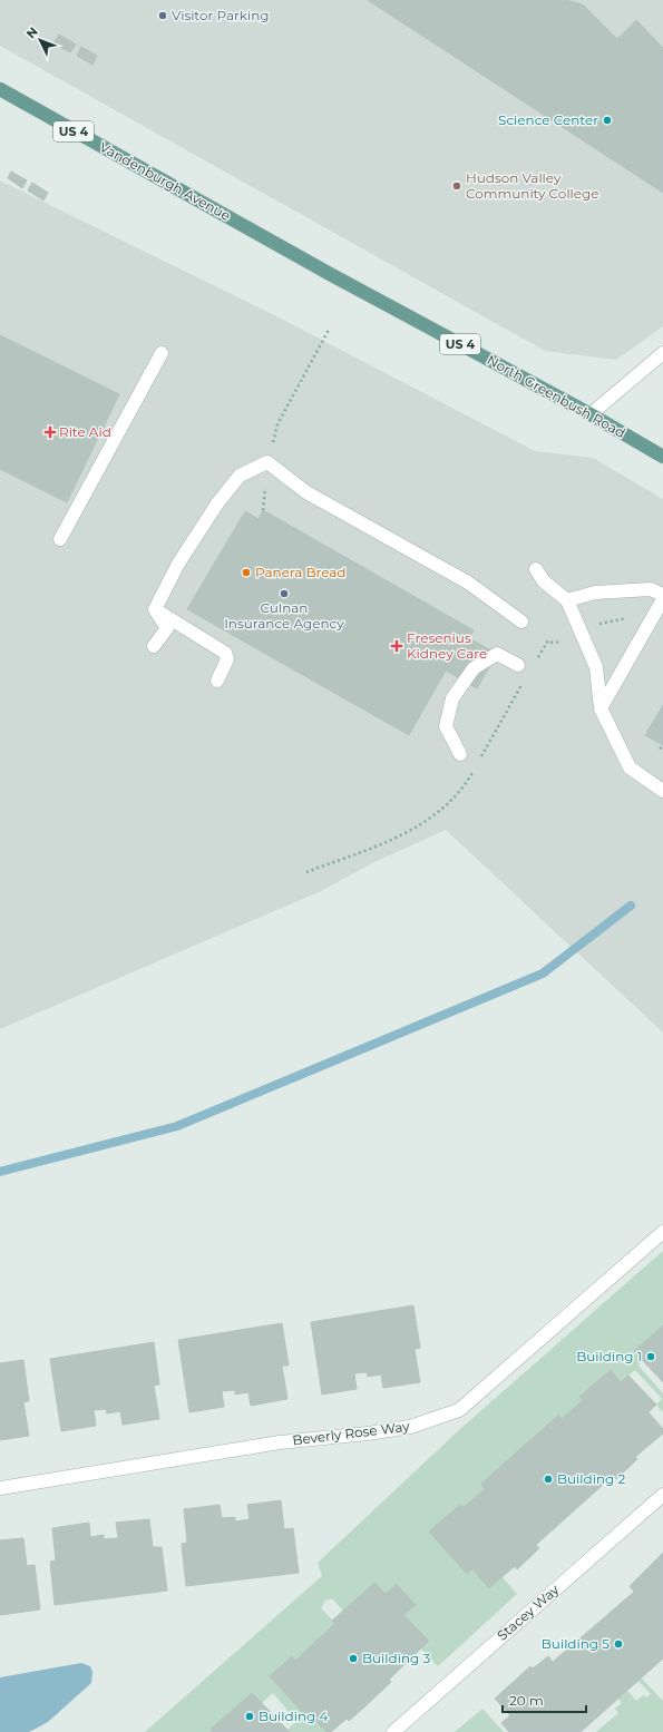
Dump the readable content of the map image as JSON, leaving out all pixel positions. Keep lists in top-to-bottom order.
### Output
{
  "streets": {
    "main road": ["US 4", "Vandenburgh Avenue", "North Greenbush Road"],
    "street": ["Beverly Rose Way", "Stacey Way"]
  },
  "crossings": [
    ["Vandenburgh Avenue", "North Greenbush Road"]
  ],
  "places": {
    "other": [
      "Visitor Parking",
      "Science Center",
      "Hudson Valley Community College",
      "Panera Bread",
      "Culnan Insurance Agency",
      "Building 1",
      "Building 2",
      "Building 5",
      "Building 3",
      "Building 4"
    ],
    "health": ["Rite Aid", "Fresenius Kidney Care"]
  },
  "scale_bar": "20 m",
  "north": "top left"
}
